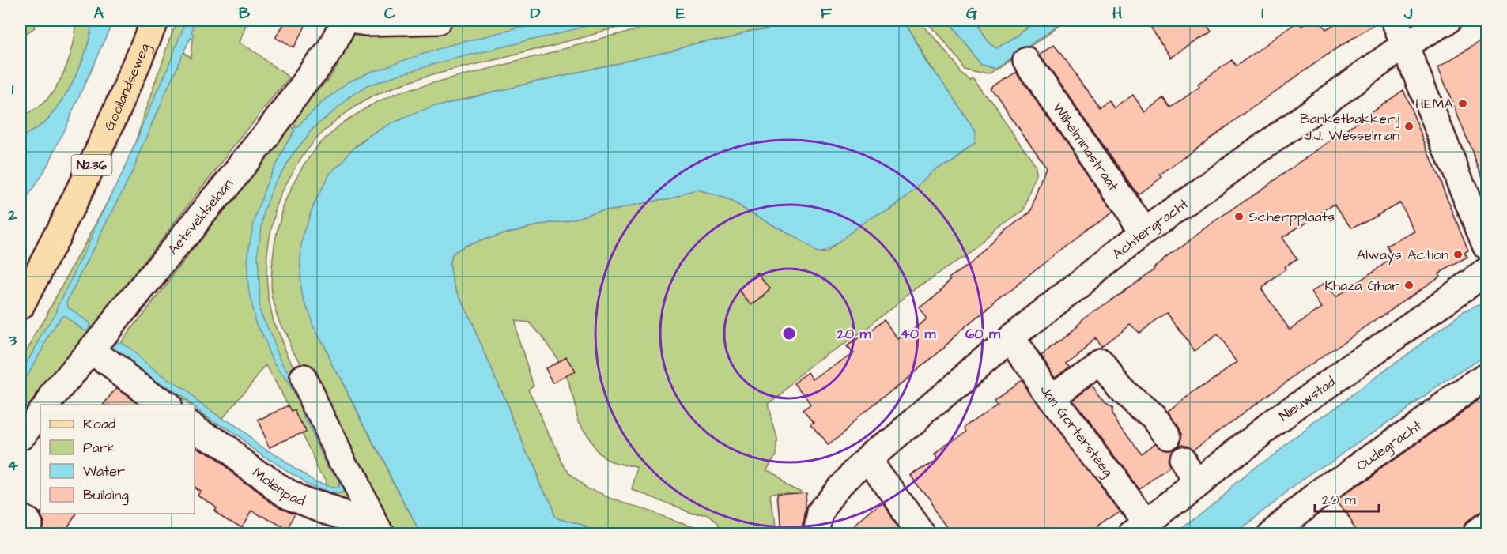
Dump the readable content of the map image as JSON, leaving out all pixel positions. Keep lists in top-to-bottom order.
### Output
{
  "streets": {
    "main road": ["Gooilandseweg", "N236"],
    "street": [
      "Wilhelminastraat",
      "Aetsveldselaan",
      "Achtergracht",
      "Nieuwstad",
      "Jan Gortersteeg",
      "Oudegracht",
      "Molenpad"
    ]
  },
  "crossings": [
    ["Wilhelminastraat", "Achtergracht"],
    ["Achtergracht", "Jan Gortersteeg"],
    ["Nieuwstad", "Jan Gortersteeg"]
  ],
  "places": [
    "HEMA",
    "Banketbakkerij J.J. Wesselman",
    "Scherpplaats",
    "Always Action",
    "Khaza Ghar"
  ],
  "legend": [
    "Road",
    "Park",
    "Water",
    "Building"
  ],
  "scale_bar": "20 m",
  "grid": {
    "columns": [
      "A",
      "B",
      "C",
      "D",
      "E",
      "F",
      "G",
      "H",
      "I",
      "J"
    ],
    "rows": [
      "1",
      "2",
      "3",
      "4"
    ]
  },
  "rings": ["20 m", "40 m", "60 m"]
}
